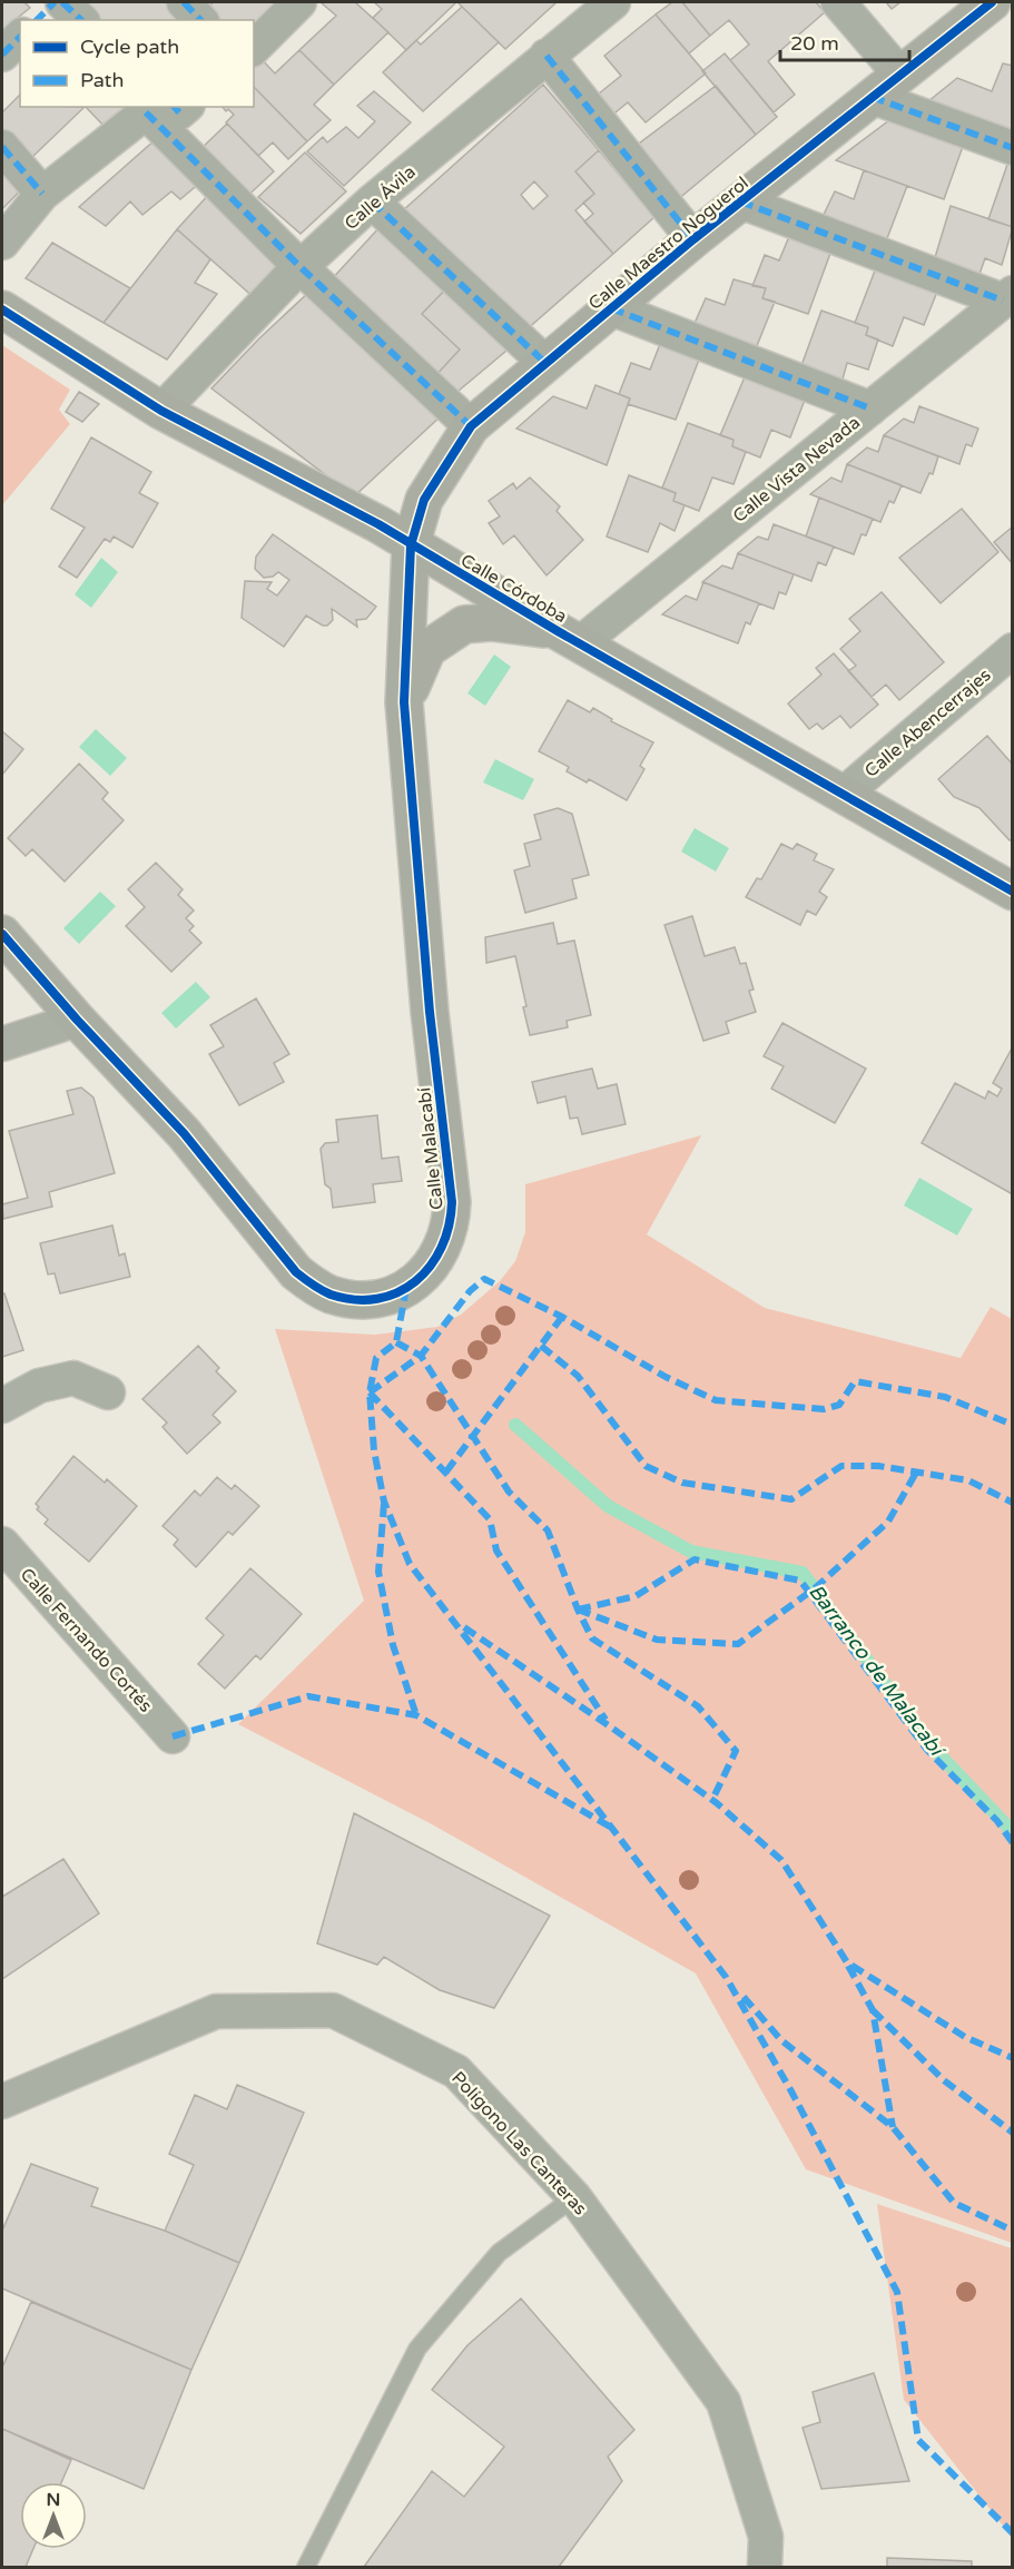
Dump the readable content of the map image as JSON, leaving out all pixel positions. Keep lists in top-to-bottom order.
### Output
{
  "streets": {
    "street": [
      "Calle Ávila",
      "Calle Maestro Noguerol",
      "Calle Vista Nevada",
      "Calle Córdoba",
      "Calle Abencerrajes",
      "Calle Malacabí",
      "Calle Fernando Cortés",
      "Polígono Las Canteras"
    ]
  },
  "crossings": [
    ["Calle Ávila", "Calle Córdoba"],
    ["Calle Maestro Noguerol", "Calle Córdoba"],
    ["Calle Maestro Noguerol", "Calle Malacabí"],
    ["Calle Vista Nevada", "Calle Córdoba"],
    ["Calle Vista Nevada", "Calle Malacabí"],
    ["Calle Córdoba", "Calle Abencerrajes"],
    ["Calle Córdoba", "Calle Malacabí"]
  ],
  "water": ["Barranco de Malacabí"],
  "legend": ["Cycle path", "Path"],
  "scale_bar": "20 m",
  "north": "top"
}
